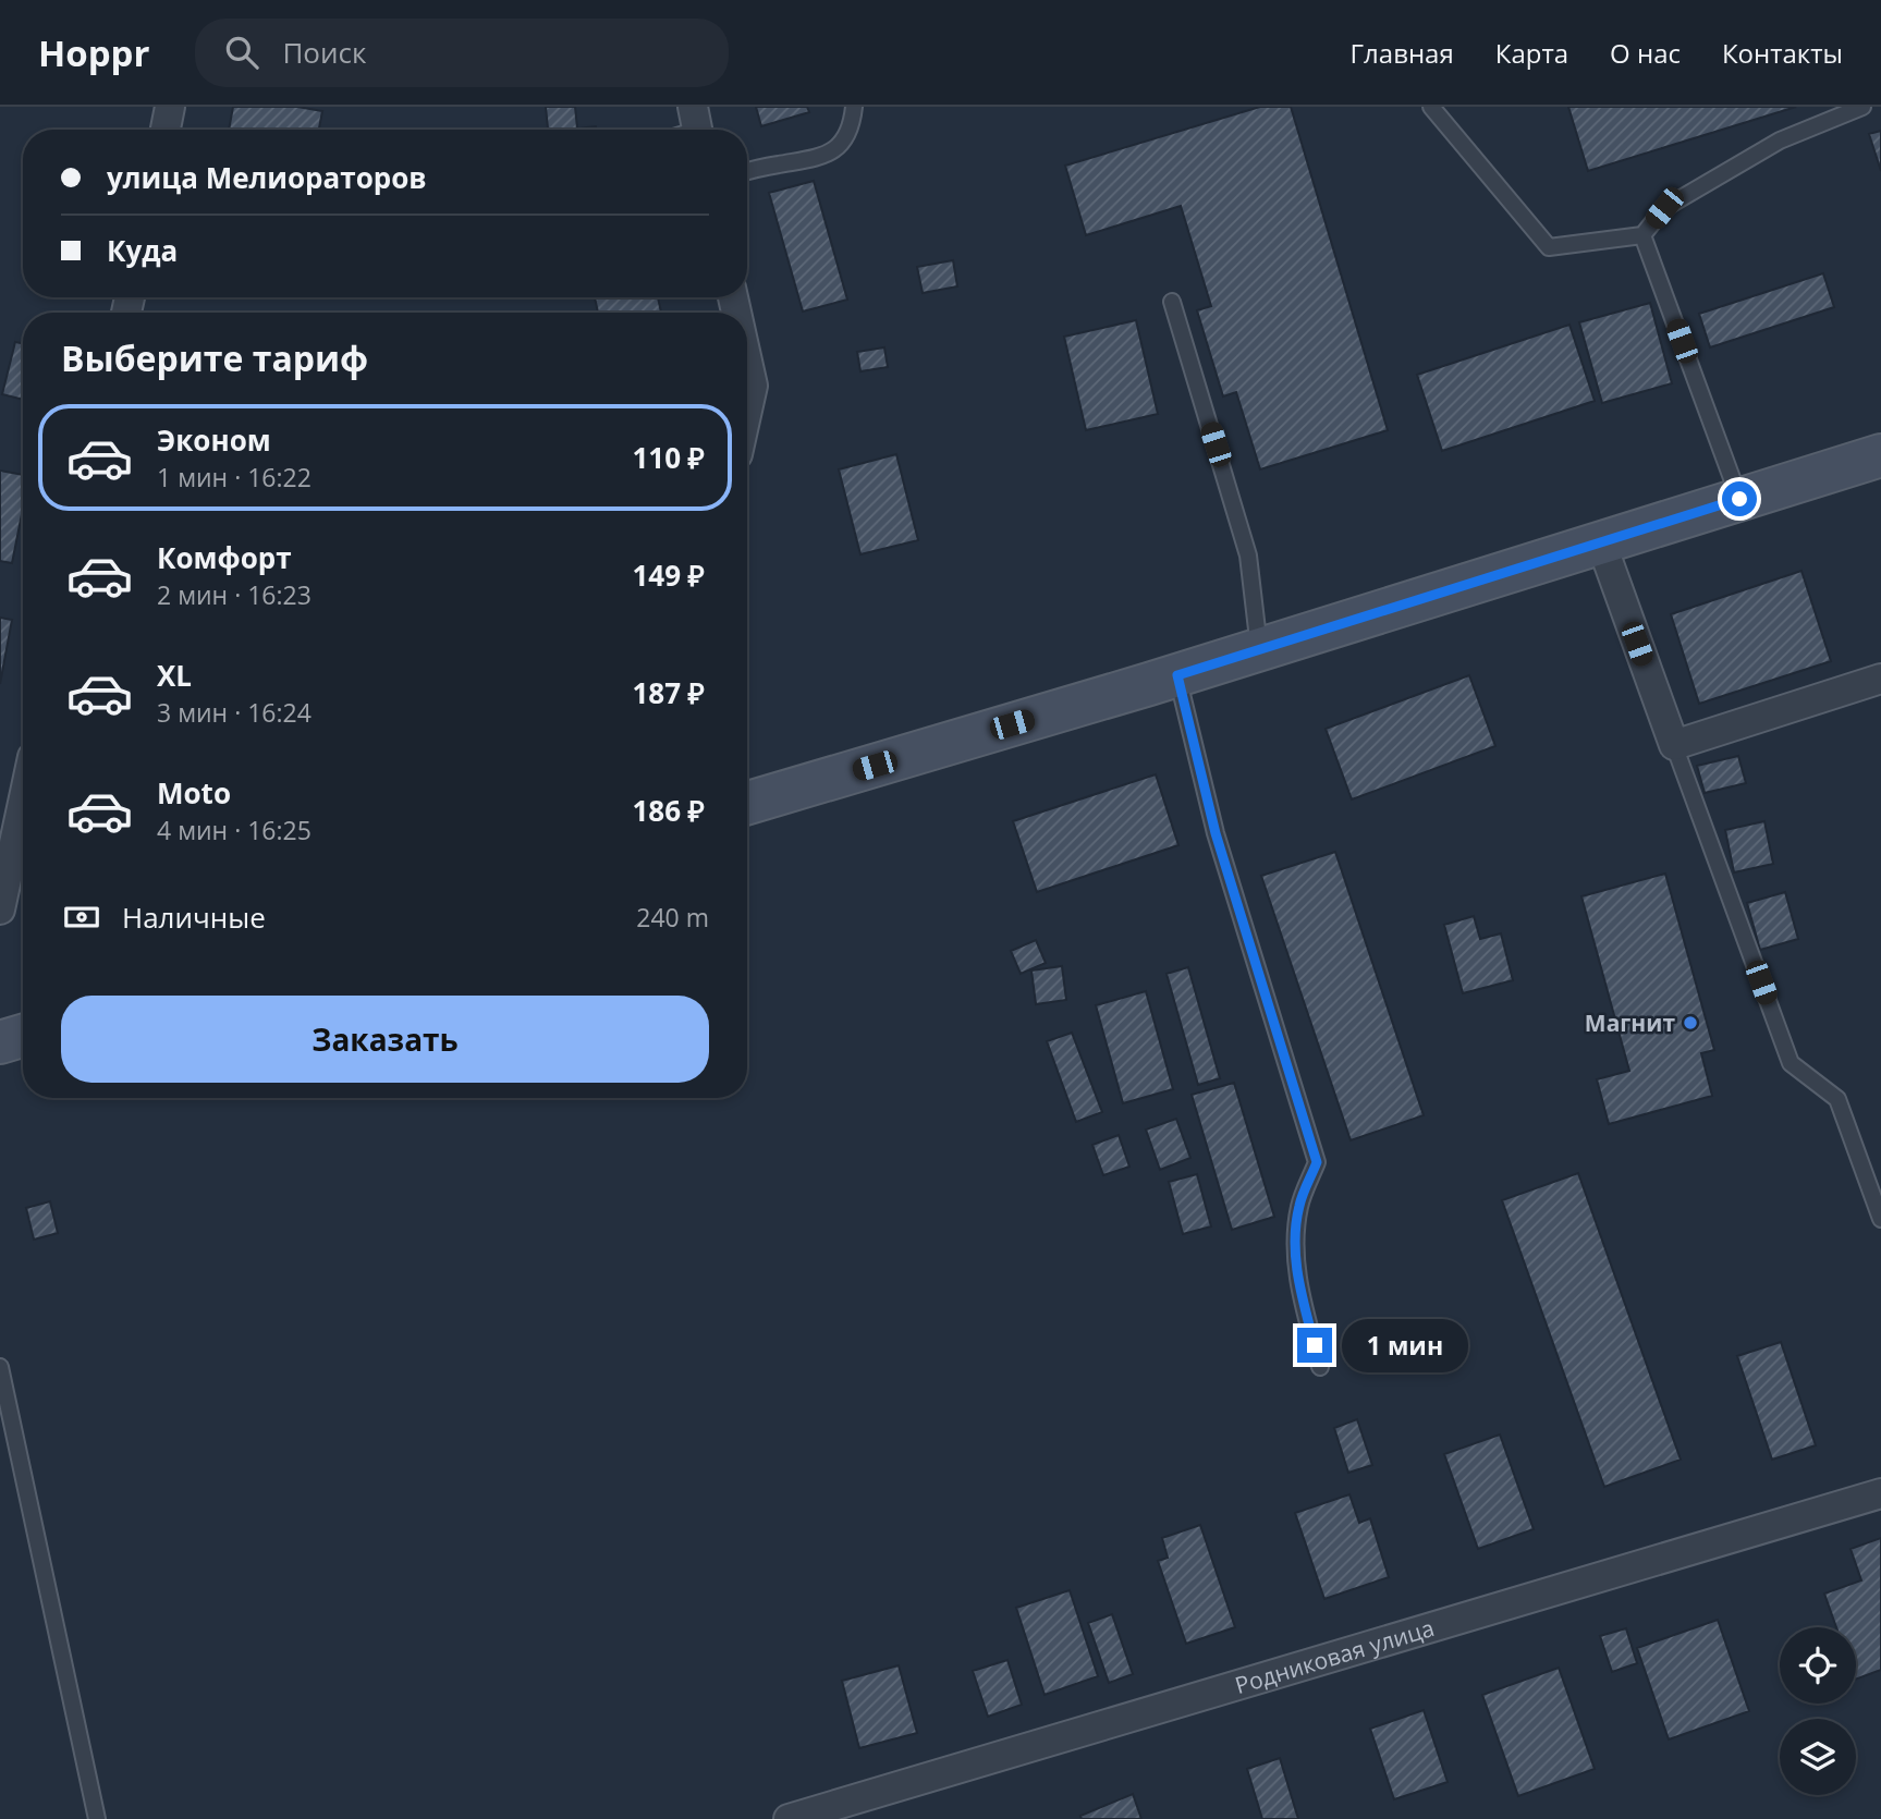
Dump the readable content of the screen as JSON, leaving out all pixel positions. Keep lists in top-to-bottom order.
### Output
{
  "streets": {
    "street": ["Родниковая улица"]
  },
  "places": ["Магнит"],
  "page": {
    "header": "Hoppr",
    "search": "Поиск",
    "nav": [
      "Главная",
      "Карта",
      "О нас",
      "Контакты"
    ],
    "banner": ["улица Мелиораторов", "Куда"],
    "heading": "Выберите тариф",
    "list": [
      {
        "name": "Эконом",
        "note": "1 мин · 16:22",
        "value": "110 ₽"
      },
      {
        "name": "Комфорт",
        "note": "2 мин · 16:23",
        "value": "149 ₽"
      },
      {
        "name": "XL",
        "note": "3 мин · 16:24",
        "value": "187 ₽"
      },
      {
        "name": "Moto",
        "note": "4 мин · 16:25",
        "value": "186 ₽"
      }
    ],
    "pay": ["Наличные", "240 m"],
    "buttons": "Заказать",
    "bubble": "1 мин"
  }
}
